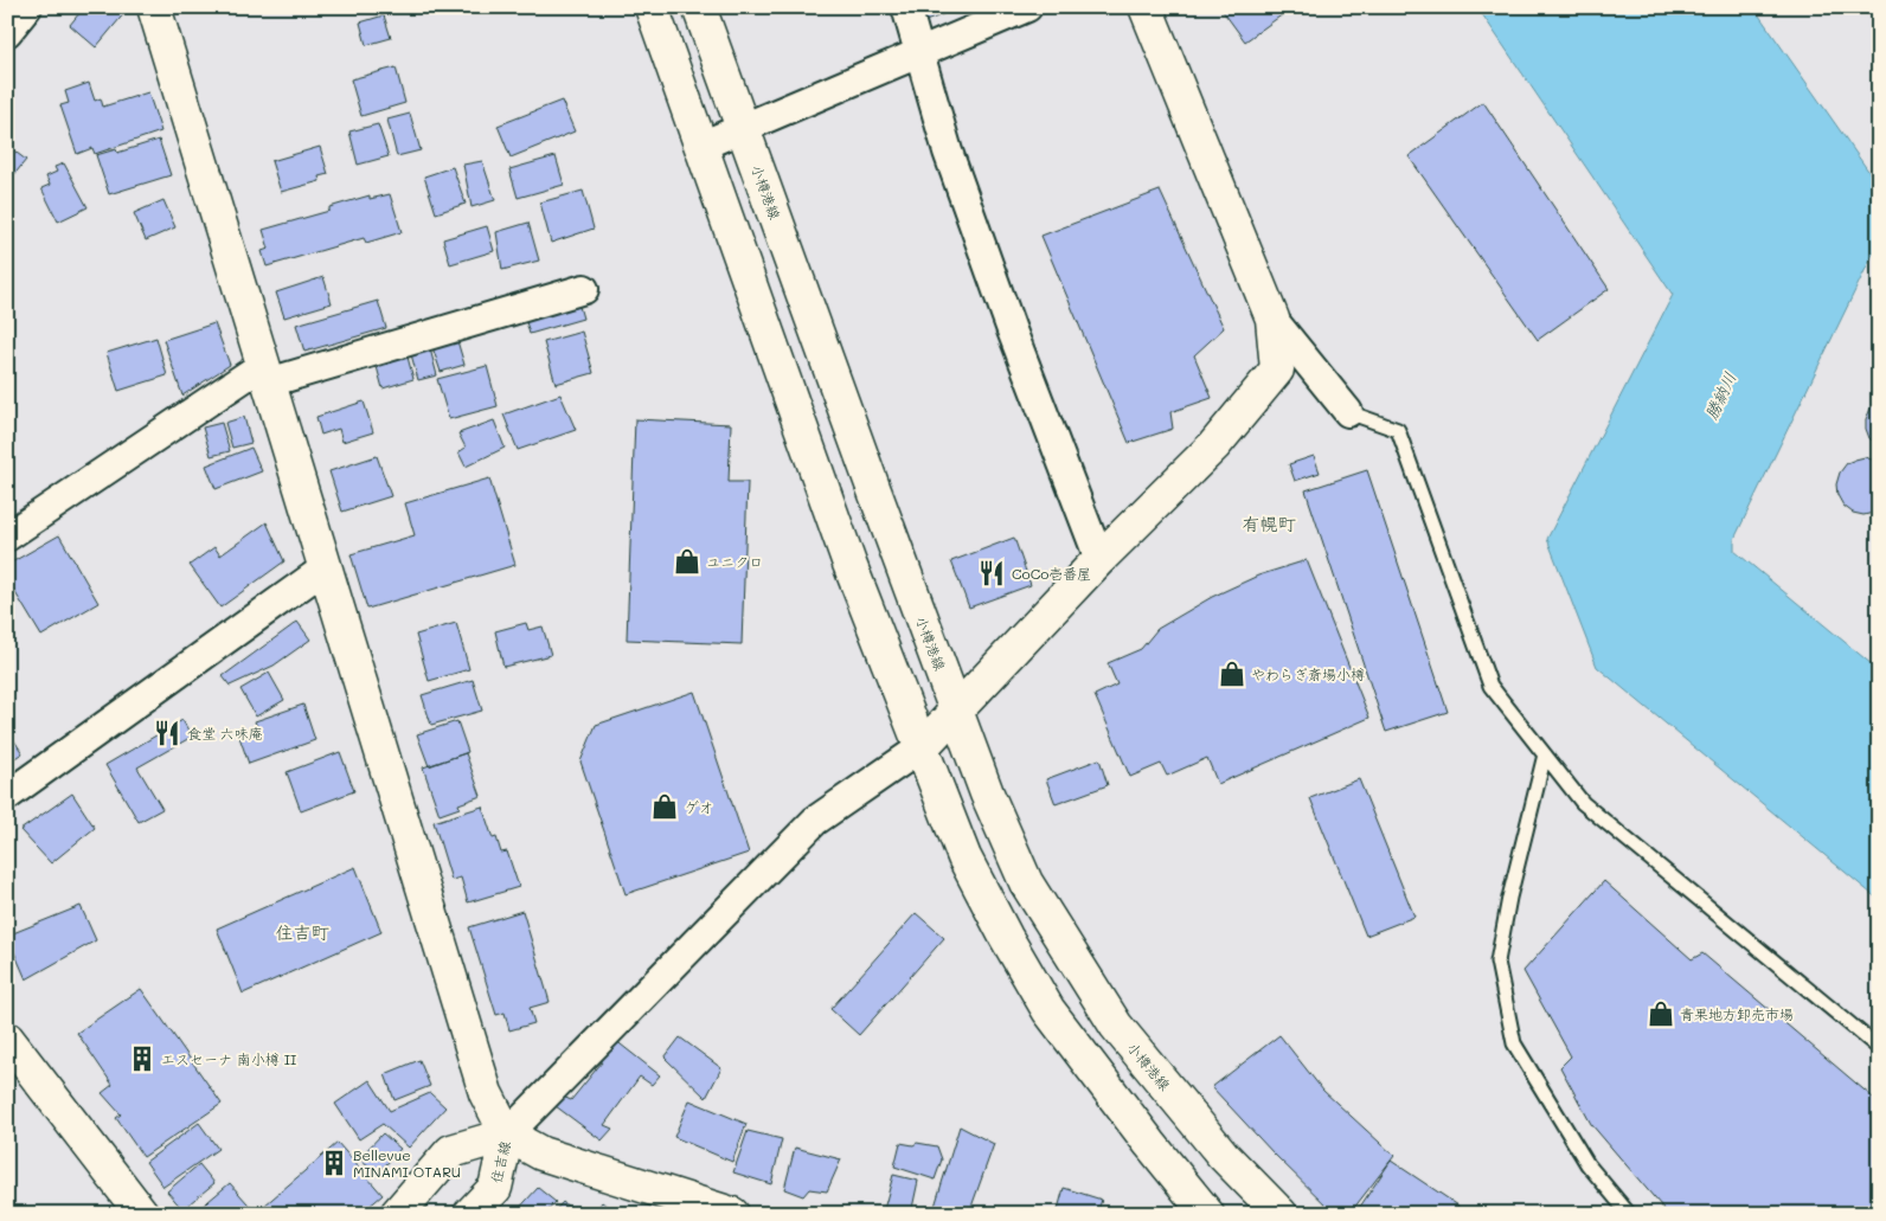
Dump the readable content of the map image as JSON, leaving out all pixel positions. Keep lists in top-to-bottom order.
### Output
{
  "streets": {
    "street": ["小樽港線", "住吉線"]
  },
  "districts": ["有幌町", "住吉町"],
  "water": ["勝納川"],
  "places": {
    "shop": [
      "ユニクロ",
      "やわらぎ斎場小樽",
      "ゲオ",
      "青果地方卸売市場"
    ],
    "restaurant": ["CoCo壱番屋", "食堂 六味庵"],
    "building": ["エスセーナ 南小樽 II", "Bellevue MINAMI OTARU"]
  }
}
